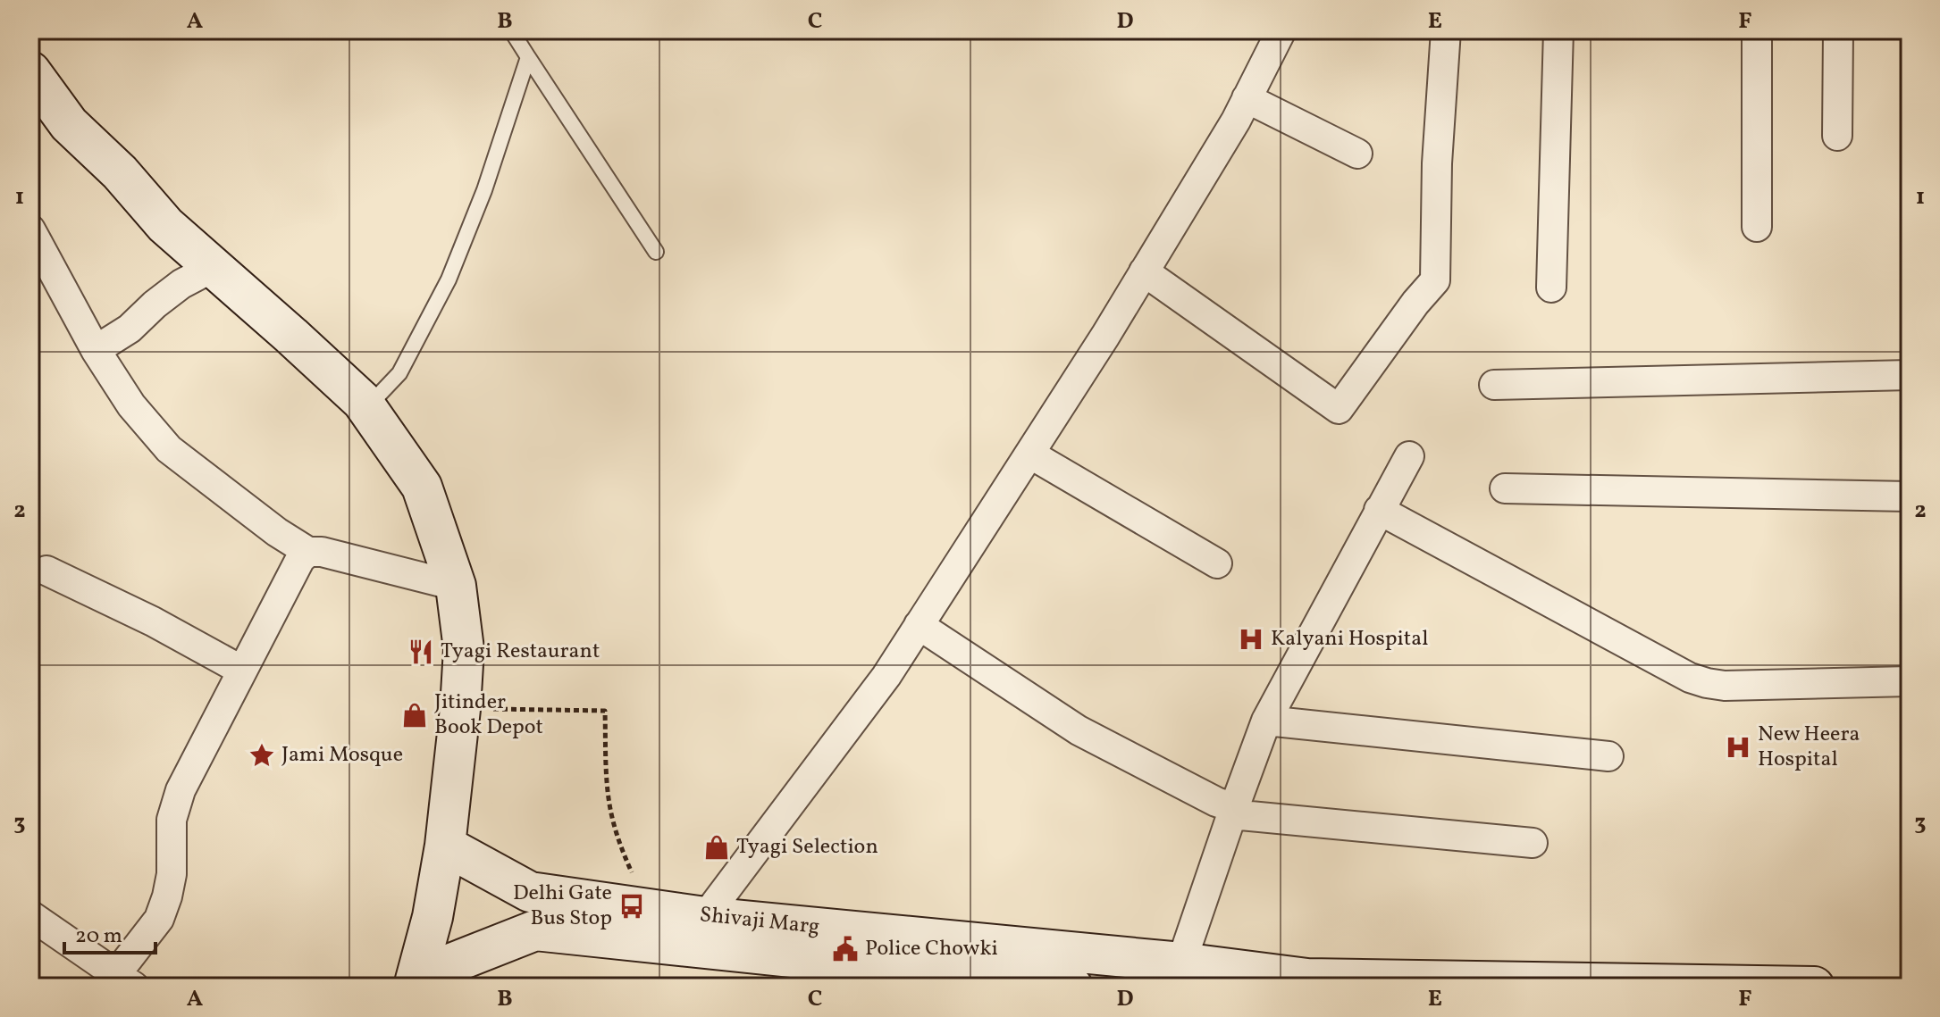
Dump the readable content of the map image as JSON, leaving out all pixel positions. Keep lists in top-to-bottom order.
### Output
{
  "streets": {
    "main road": ["Shivaji Marg"]
  },
  "places": {
    "hospital": ["Kalyani Hospital", "New Heera Hospital"],
    "restaurant": ["Tyagi Restaurant"],
    "shop": ["Jitinder Book Depot", "Tyagi Selection"],
    "place": ["Jami Mosque"],
    "bus stop": ["Delhi Gate Bus Stop"],
    "public building": ["Police Chowki"]
  },
  "scale_bar": "20 m",
  "grid": {
    "columns": [
      "A",
      "B",
      "C",
      "D",
      "E",
      "F"
    ],
    "rows": ["1", "2", "3"]
  }
}
